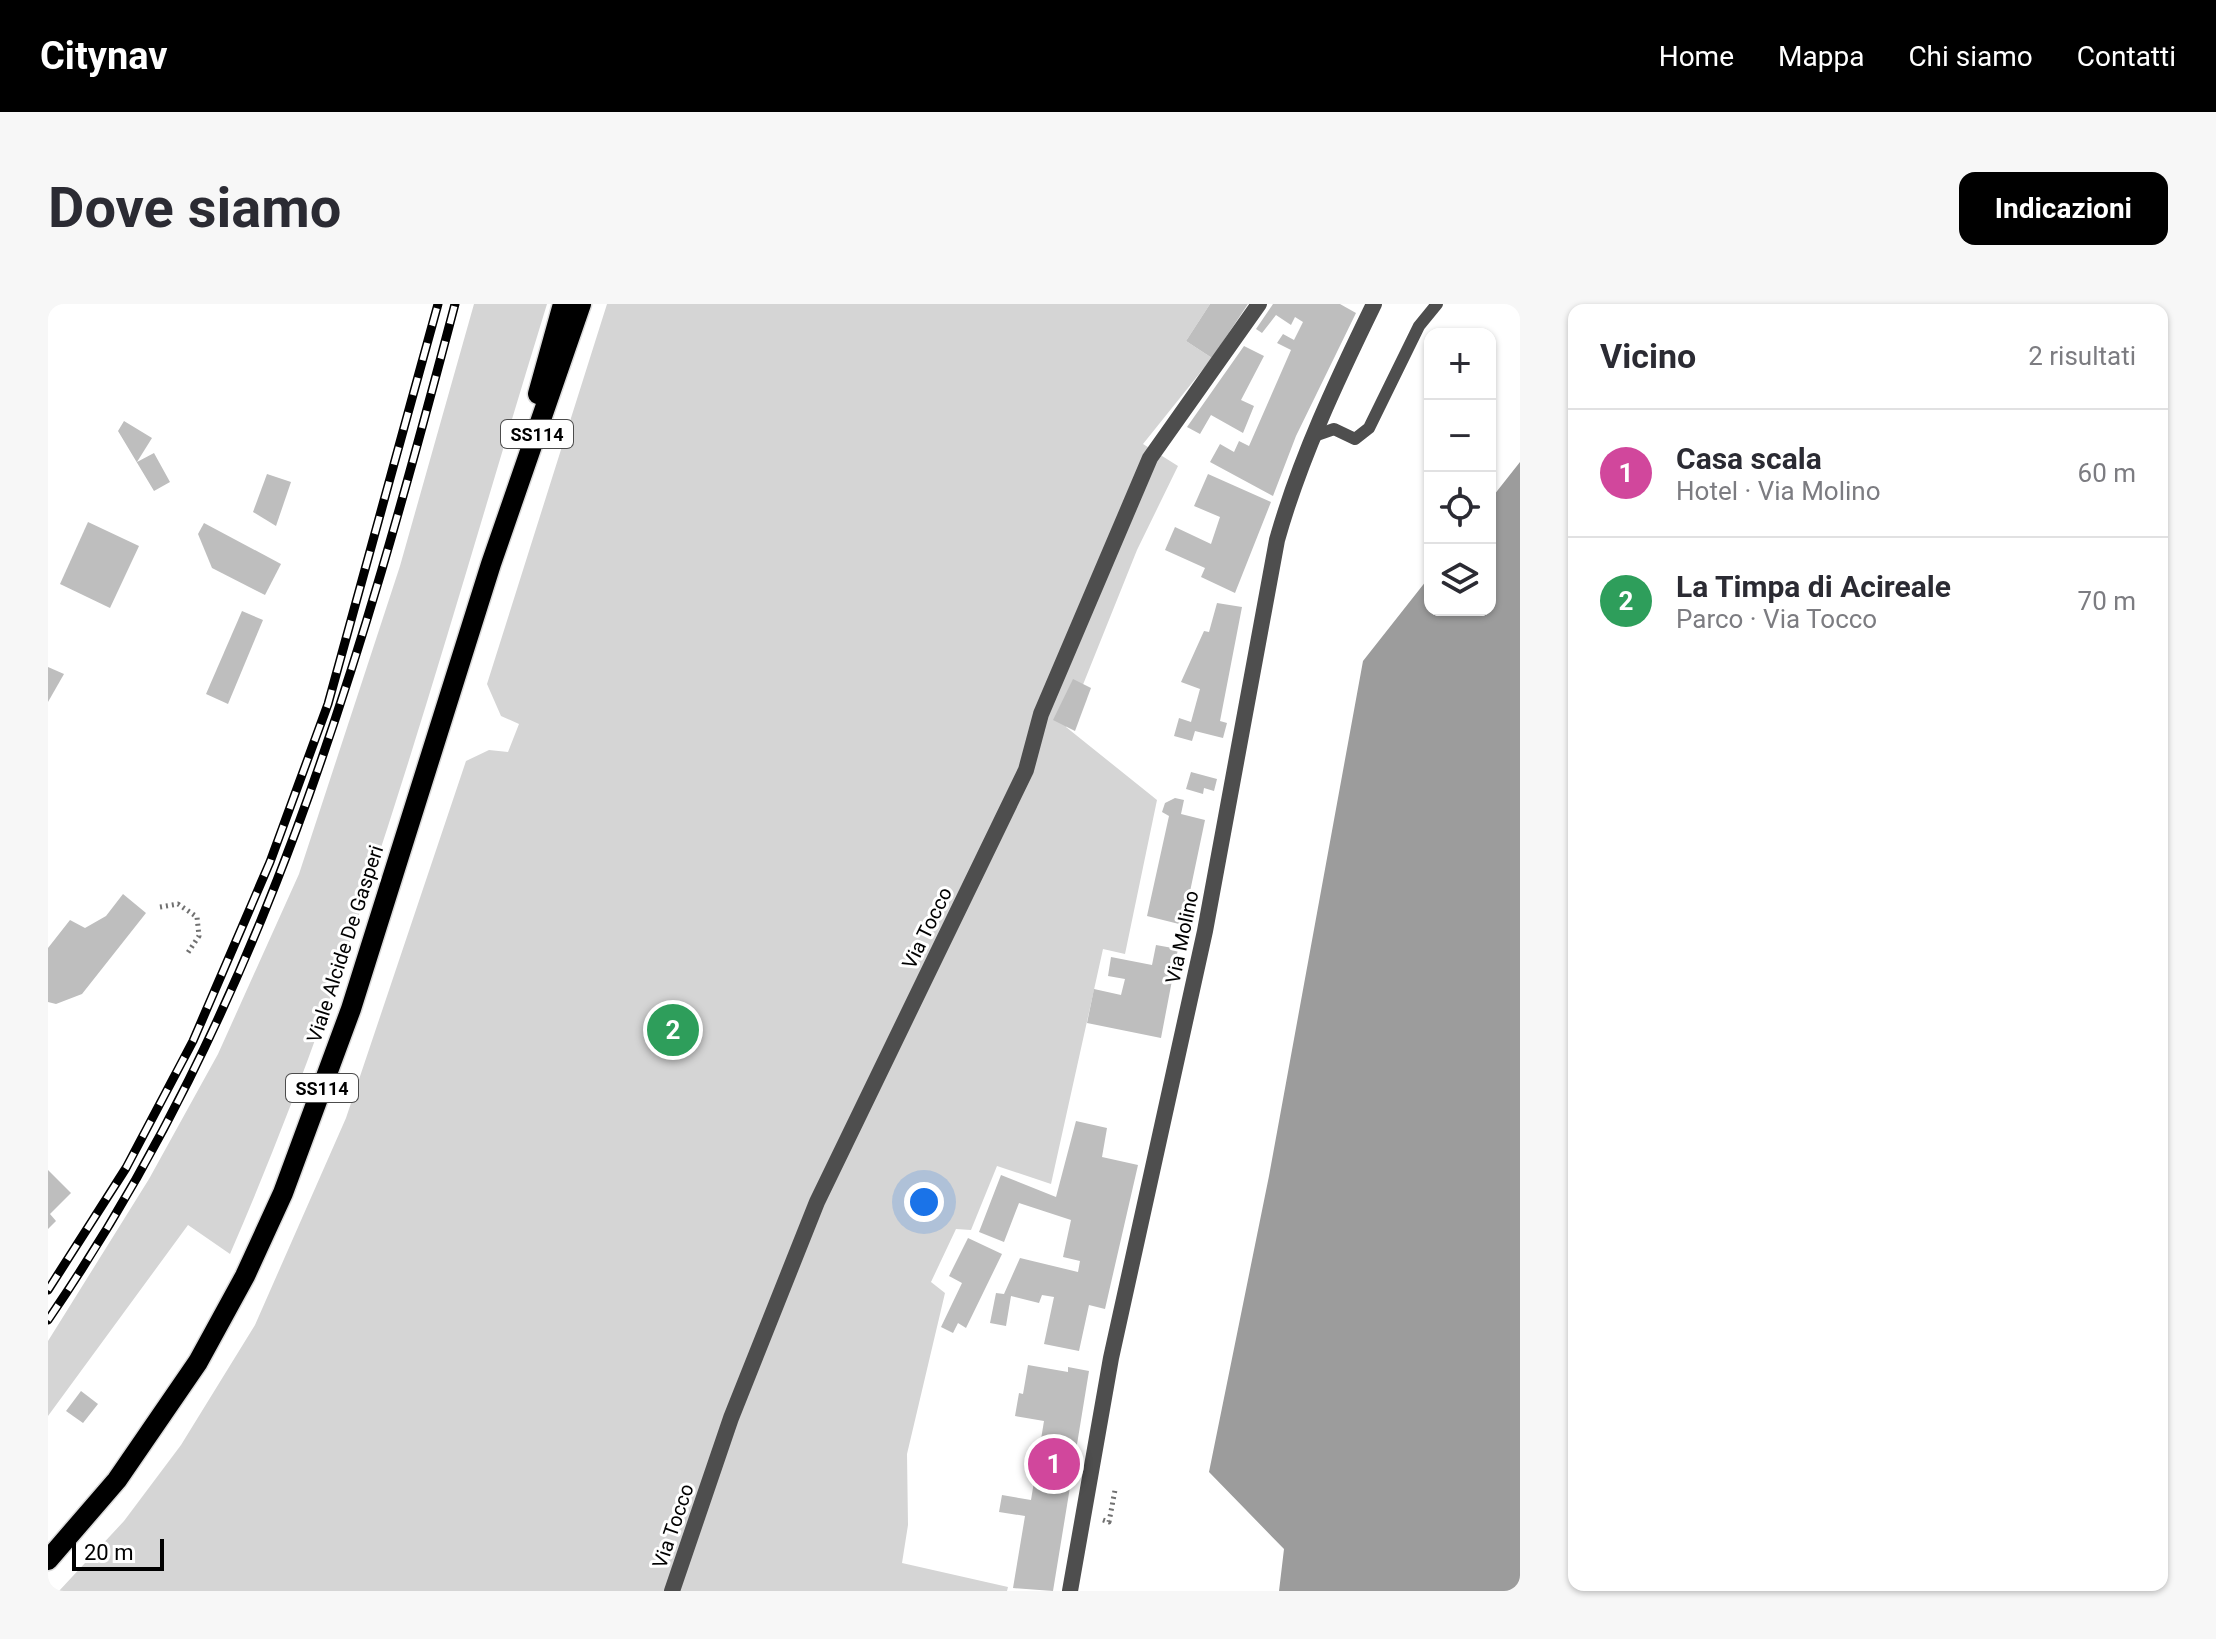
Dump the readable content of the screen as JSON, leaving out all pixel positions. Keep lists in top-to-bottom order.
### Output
{
  "streets": {
    "main road": ["SS114", "Viale Alcide De Gasperi"],
    "street": ["Via Tocco", "Via Molino"]
  },
  "scale_bar": "20 m",
  "page": {
    "header": "Citynav",
    "nav": [
      "Home",
      "Mappa",
      "Chi siamo",
      "Contatti"
    ],
    "buttons": "Indicazioni",
    "title": "Dove siamo",
    "heading": ["Vicino", "2 risultati"],
    "map_buttons": ["+", "−"],
    "list": [
      {
        "mark": "1",
        "name": "Casa scala",
        "note": "Hotel · Via Molino",
        "value": "60 m"
      },
      {
        "mark": "2",
        "name": "La Timpa di Acireale",
        "note": "Parco · Via Tocco",
        "value": "70 m"
      }
    ],
    "pins": ["2", "1"],
    "scale": "20 m"
  }
}
